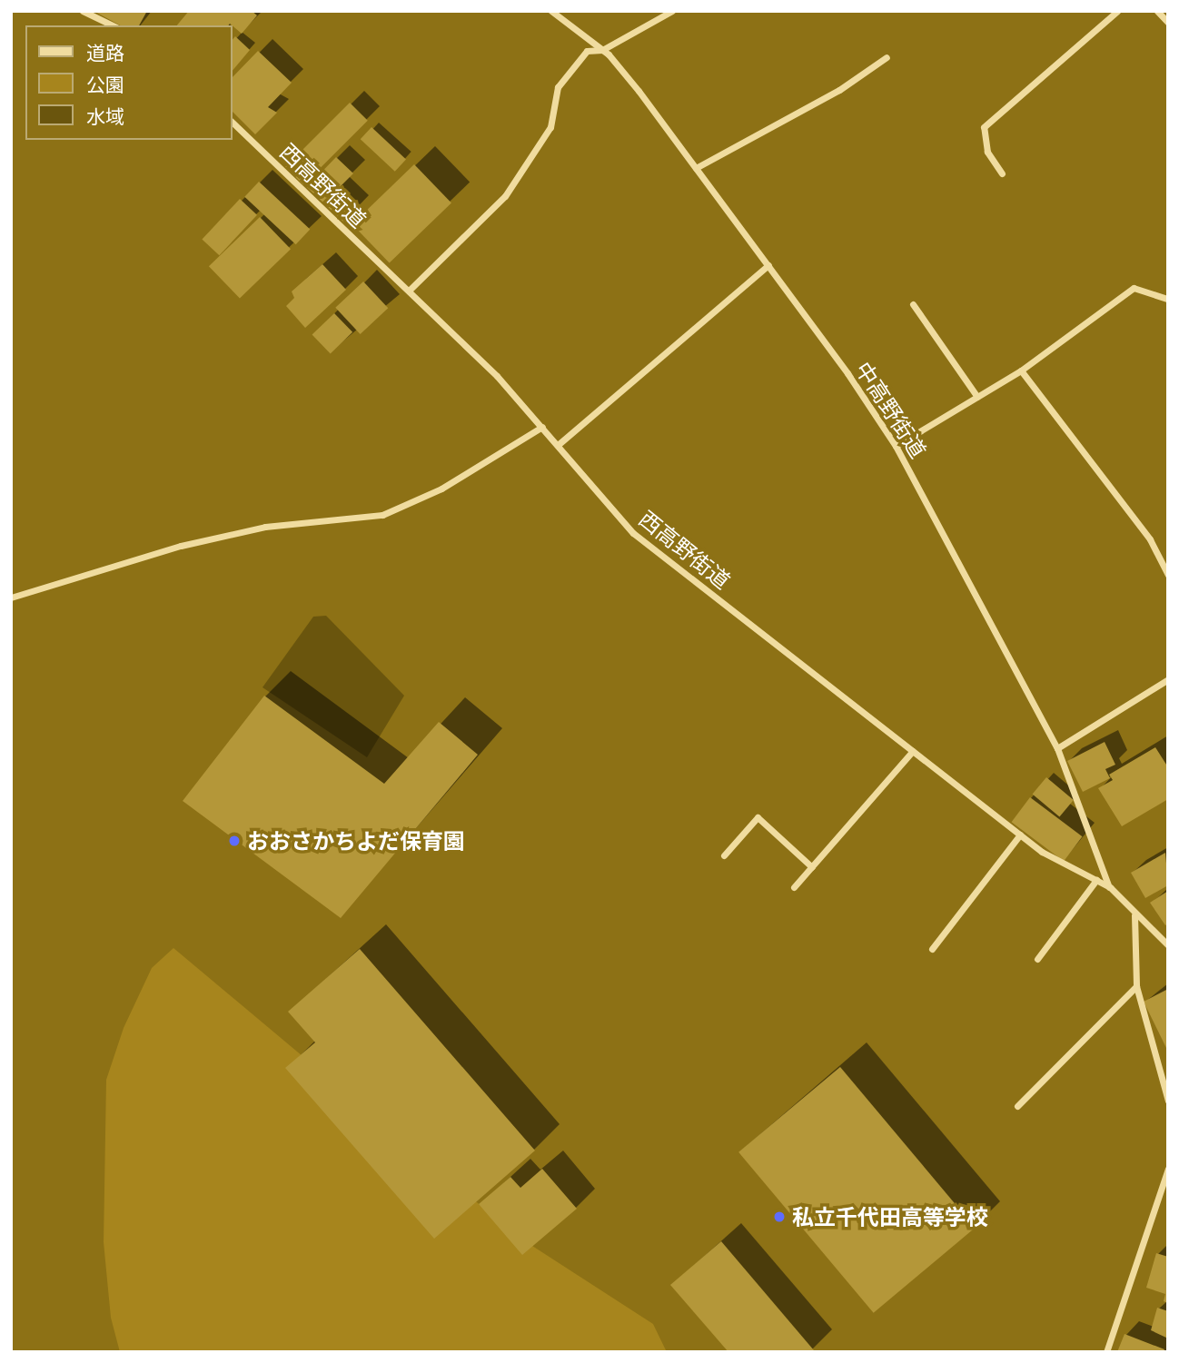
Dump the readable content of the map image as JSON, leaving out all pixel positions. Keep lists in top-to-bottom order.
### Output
{
  "streets": {
    "street": ["西高野街道", "中高野街道"]
  },
  "crossings": [
    ["西高野街道", "中高野街道"]
  ],
  "places": ["おおさかちよだ保育園", "私立千代田高等学校"],
  "legend": ["道路", "公園", "水域"]
}
